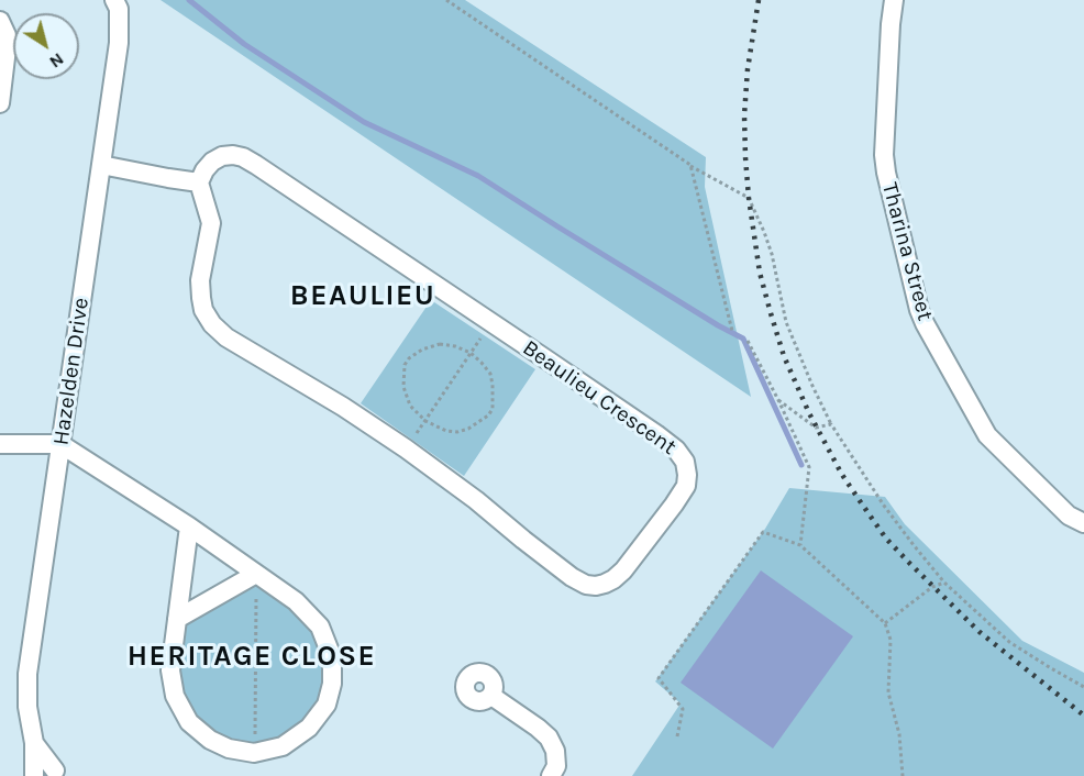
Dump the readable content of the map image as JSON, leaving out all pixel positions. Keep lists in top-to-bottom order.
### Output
{
  "streets": {
    "street": ["Tharina Street", "Hazelden Drive", "Beaulieu Crescent"]
  },
  "districts": ["BEAULIEU", "HERITAGE CLOSE"],
  "north": "bottom right"
}
